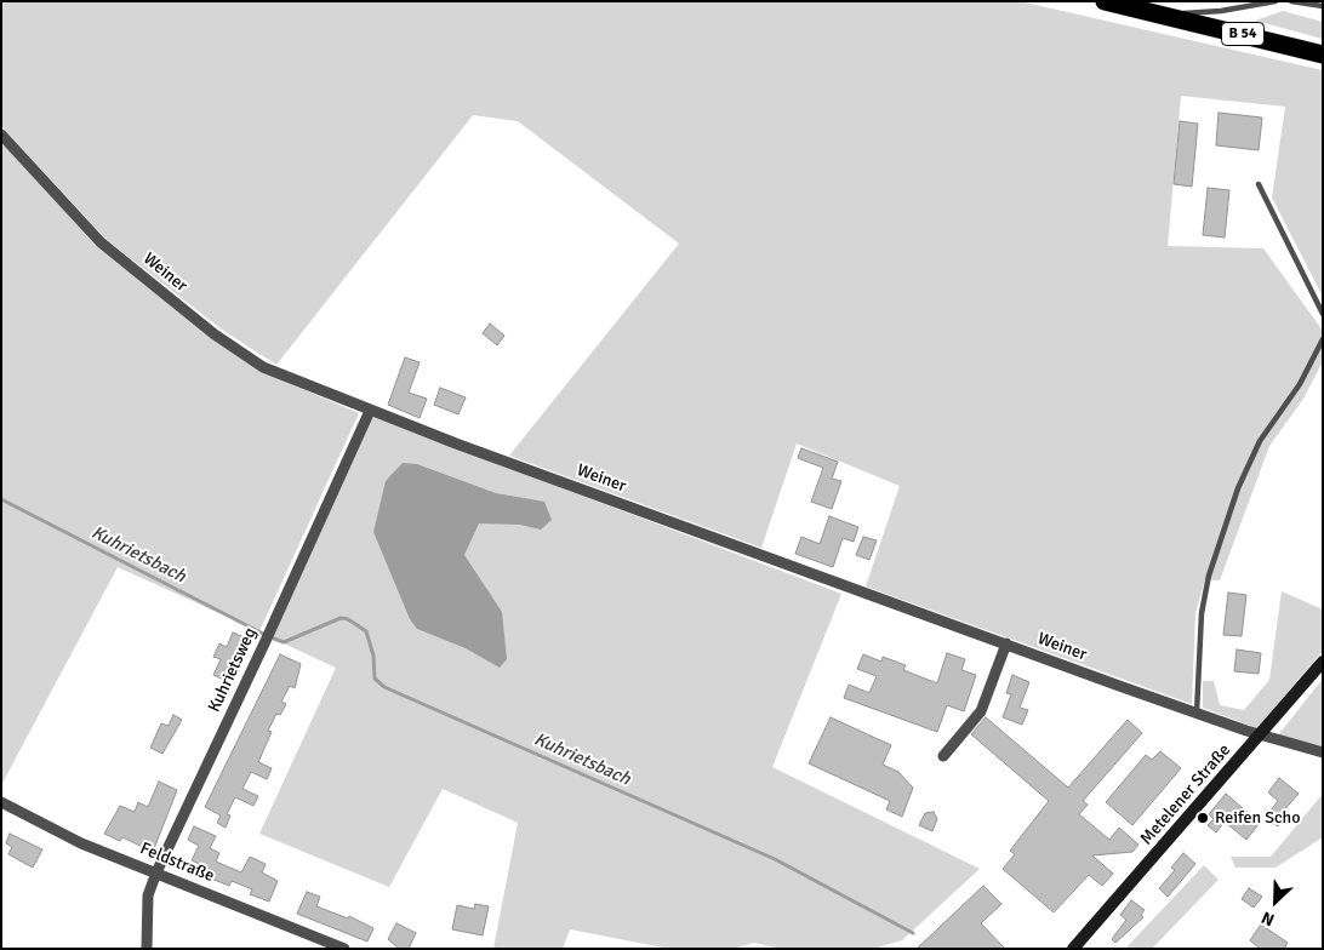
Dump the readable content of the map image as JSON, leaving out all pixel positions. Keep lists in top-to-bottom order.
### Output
{
  "streets": {
    "highway": ["B 54"],
    "main road": ["Metelener Straße"],
    "street": ["Weiner", "Kuhrietsweg", "Feldstraße"]
  },
  "crossings": [
    ["Weiner", "Kuhrietsweg"],
    ["Weiner", "Metelener Straße"],
    ["Kuhrietsweg", "Feldstraße"]
  ],
  "water": ["Kuhrietsbach"],
  "places": ["Reifen Scho"],
  "north": "bottom left"
}
